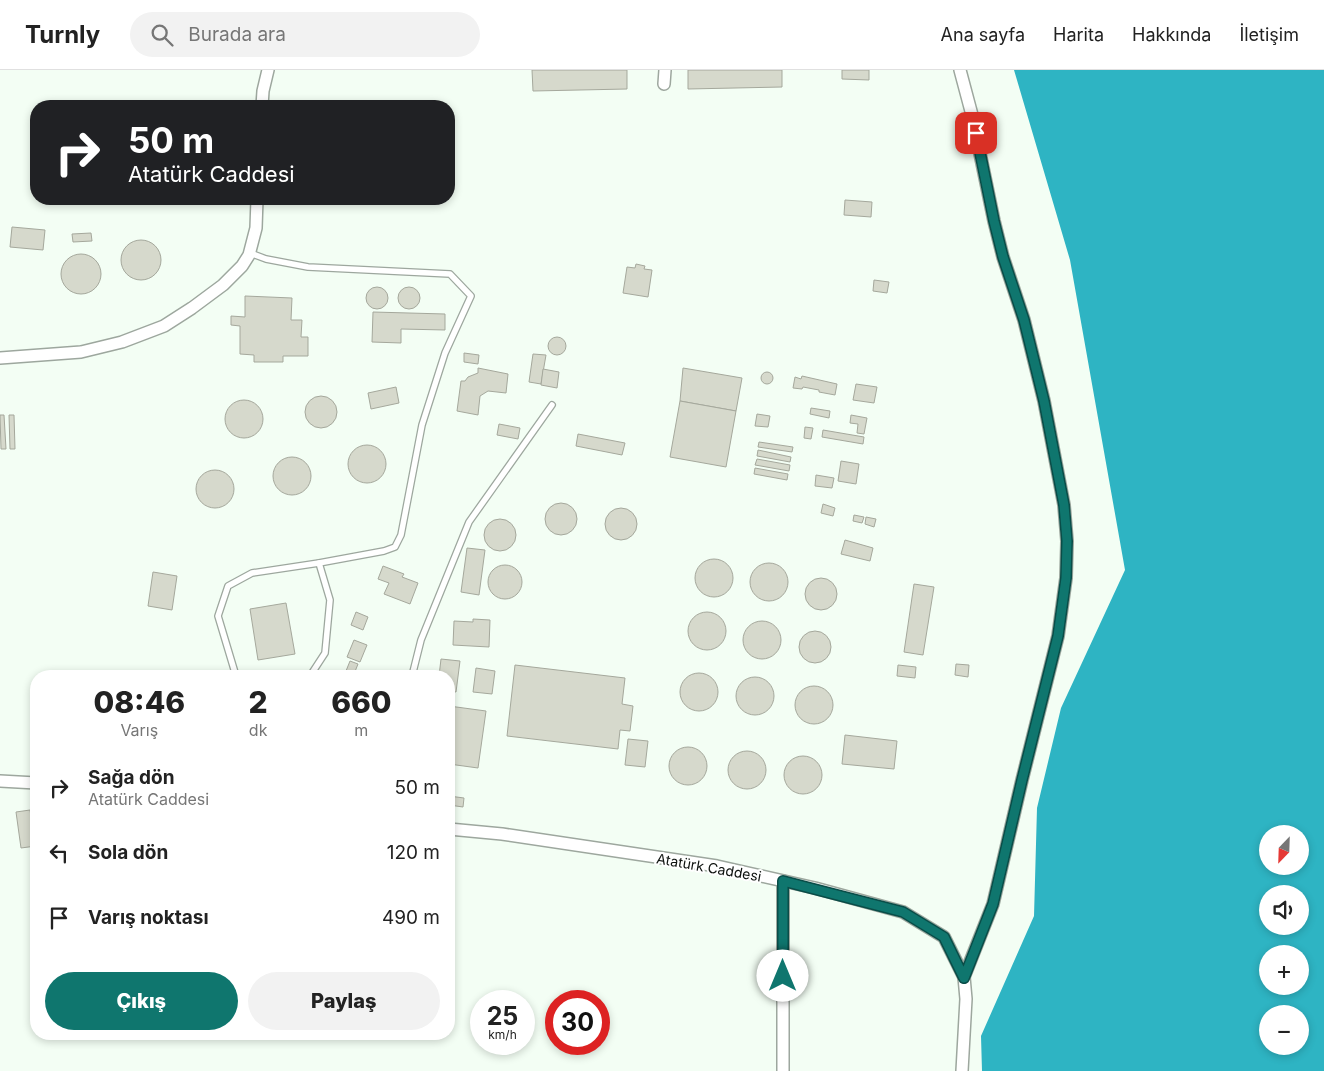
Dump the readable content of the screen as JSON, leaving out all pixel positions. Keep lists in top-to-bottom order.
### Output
{
  "streets": {
    "street": ["Atatürk Caddesi"]
  },
  "north": "bottom left",
  "page": {
    "header": "Turnly",
    "search": "Burada ara",
    "nav": [
      "Ana sayfa",
      "Harita",
      "Hakkında",
      "İletişim"
    ],
    "turn": ["50 m", "Atatürk Caddesi"],
    "eta": [
      "08:46",
      "Varış",
      "2",
      "dk",
      "660",
      "m"
    ],
    "list": [
      {
        "name": "Sağa dön",
        "note": "Atatürk Caddesi",
        "value": "50 m"
      },
      {
        "name": "Sola dön",
        "value": "120 m"
      },
      {
        "name": "Varış noktası",
        "value": "490 m"
      }
    ],
    "map_buttons": ["+", "−"],
    "buttons": ["Çıkış", "Paylaş"],
    "speed": "25 km/h",
    "limit": "30"
  }
}
